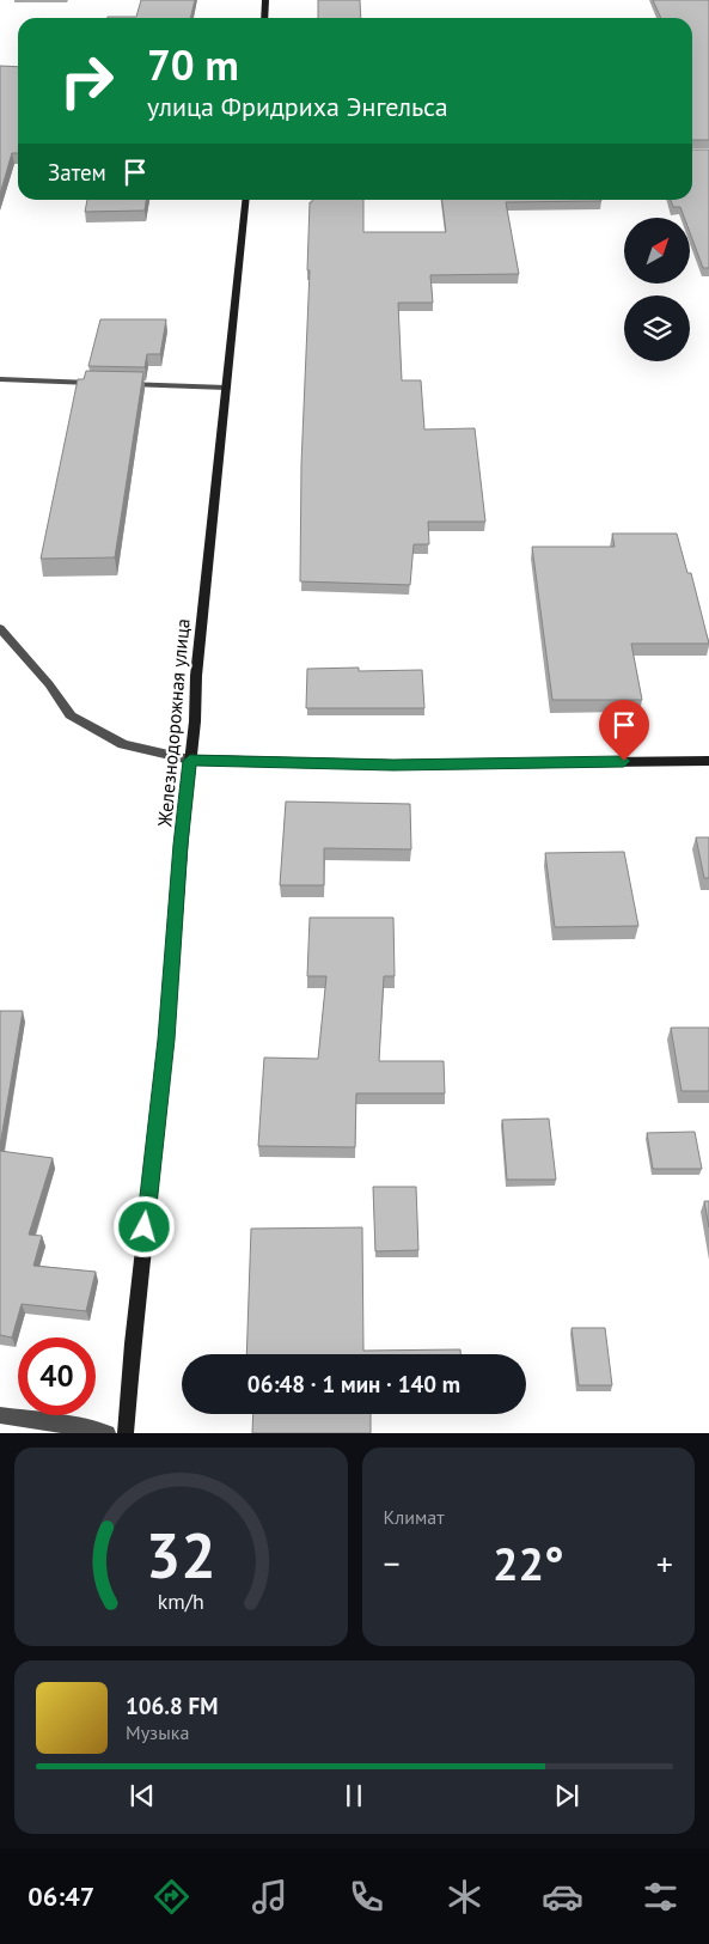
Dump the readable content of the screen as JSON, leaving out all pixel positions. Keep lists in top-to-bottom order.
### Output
{
  "streets": {
    "street": ["Железнодорожная улица"]
  },
  "north": "top right",
  "page": {
    "turn": ["70 m", "улица Фридриха Энгельса"],
    "then": "Затем",
    "limit": "40",
    "trip": "06:48 · 1 мин · 140 m",
    "tile": "Климат",
    "heat": ["−", "22°", "+"],
    "song": ["106.8 FM", "Музыка"],
    "tabs": "06:47",
    "gauge": ["32", "km/h"]
  }
}
